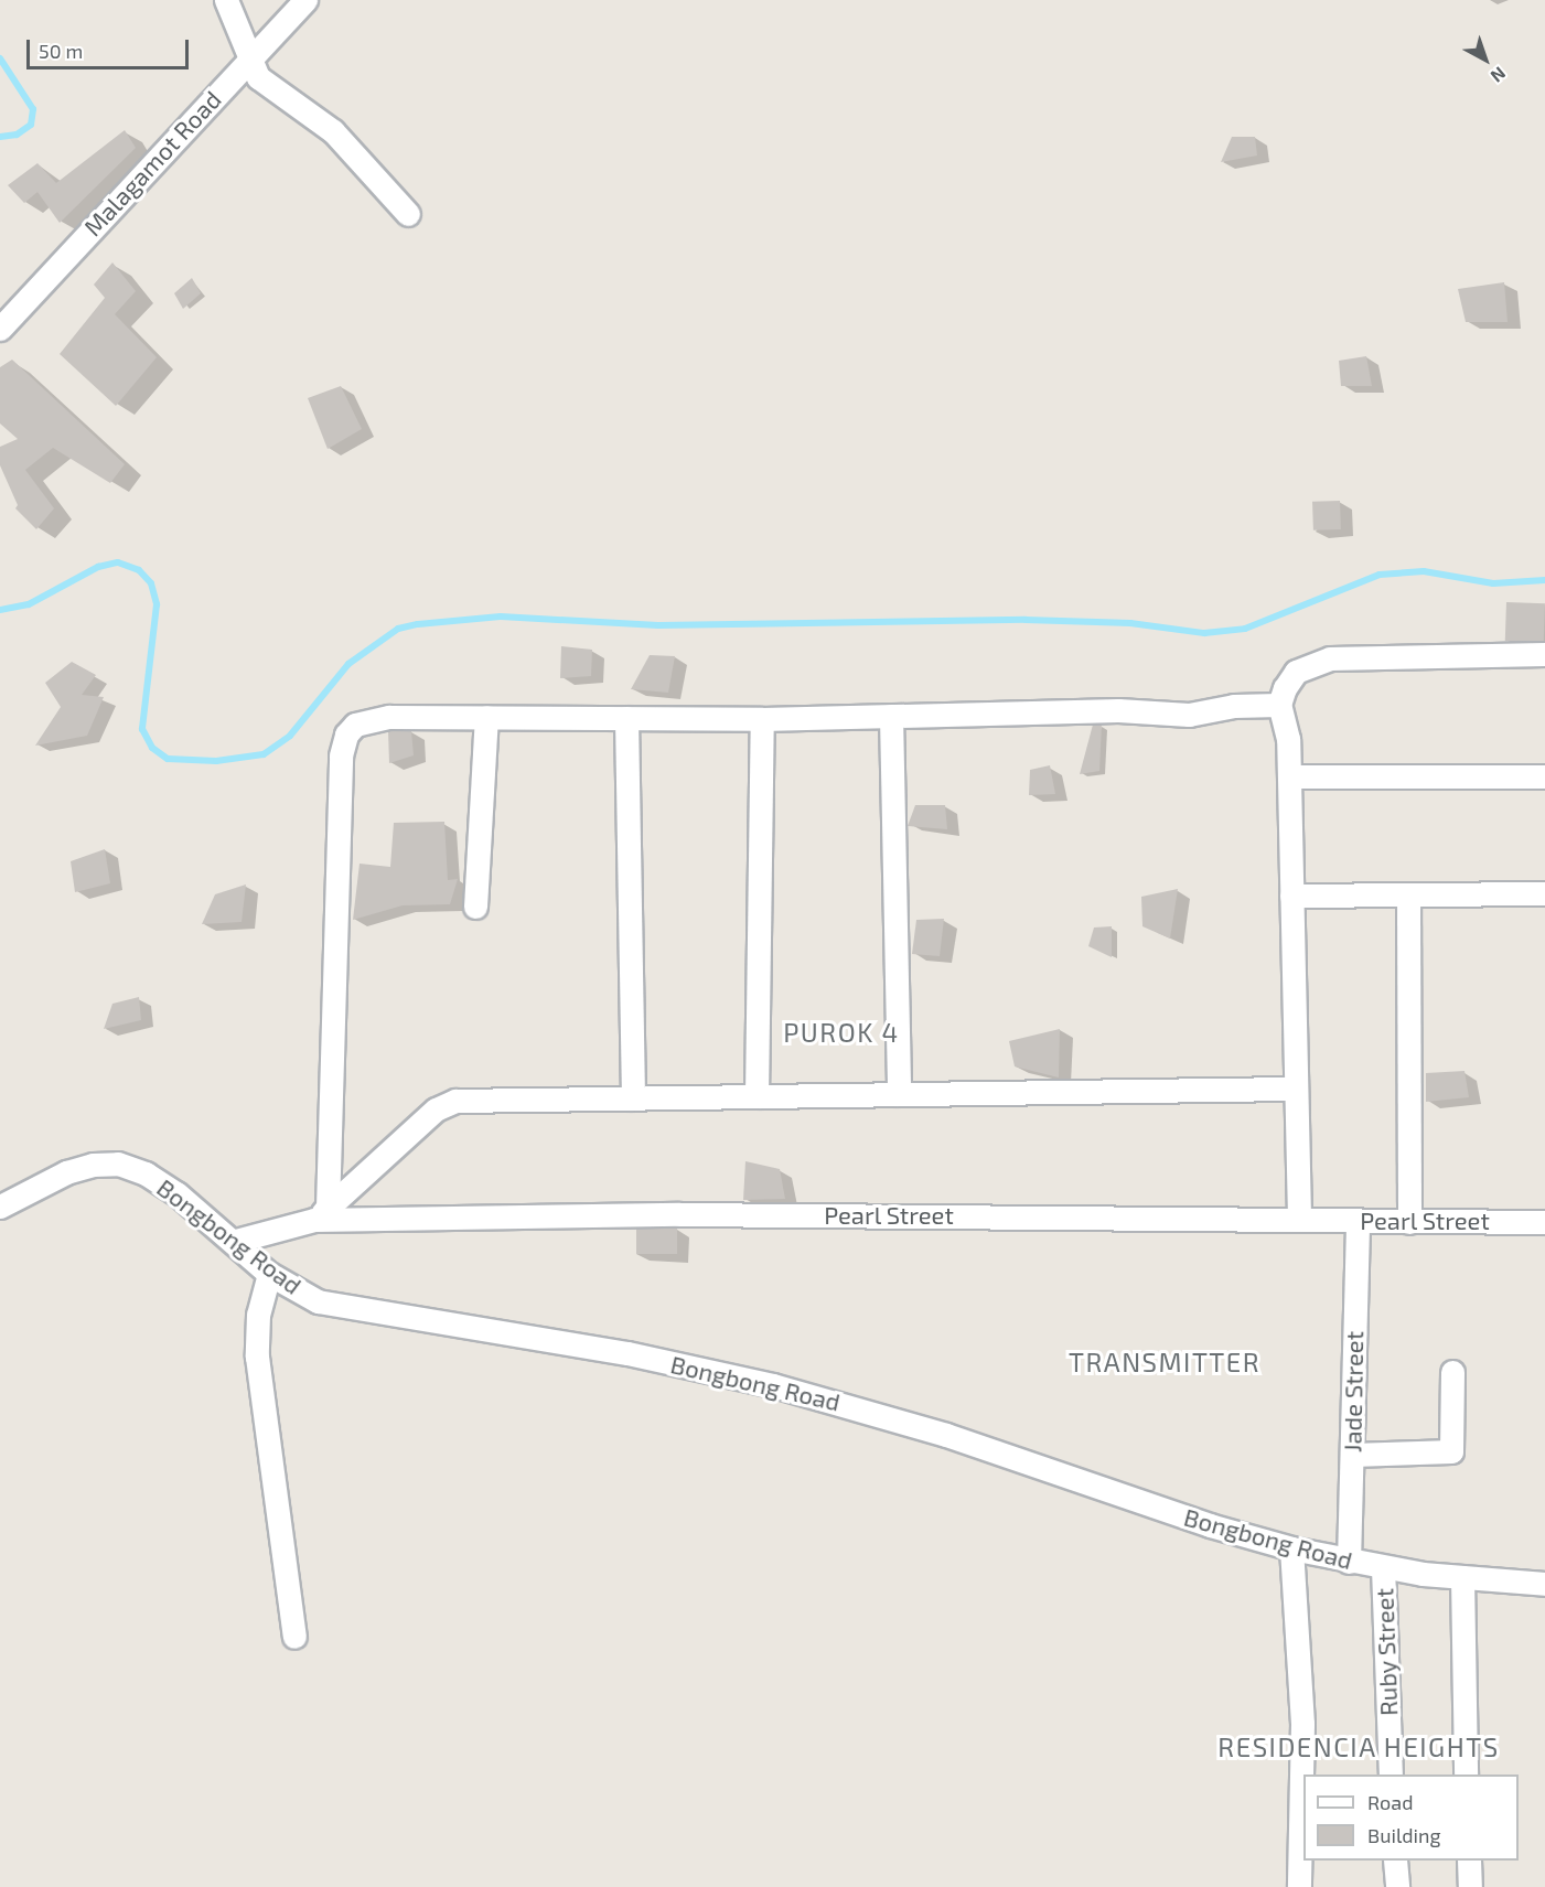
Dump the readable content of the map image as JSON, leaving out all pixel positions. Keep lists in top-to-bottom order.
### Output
{
  "streets": {
    "street": [
      "Malagamot Road",
      "Pearl Street",
      "Bongbong Road",
      "Jade Street",
      "Ruby Street"
    ]
  },
  "crossings": [
    ["Pearl Street", "Bongbong Road"],
    ["Pearl Street", "Jade Street"],
    ["Bongbong Road", "Jade Street"],
    ["Bongbong Road", "Ruby Street"]
  ],
  "districts": ["PUROK 4", "TRANSMITTER", "RESIDENCIA HEIGHTS"],
  "legend": ["Road", "Building"],
  "scale_bar": "50 m",
  "north": "bottom right"
}
